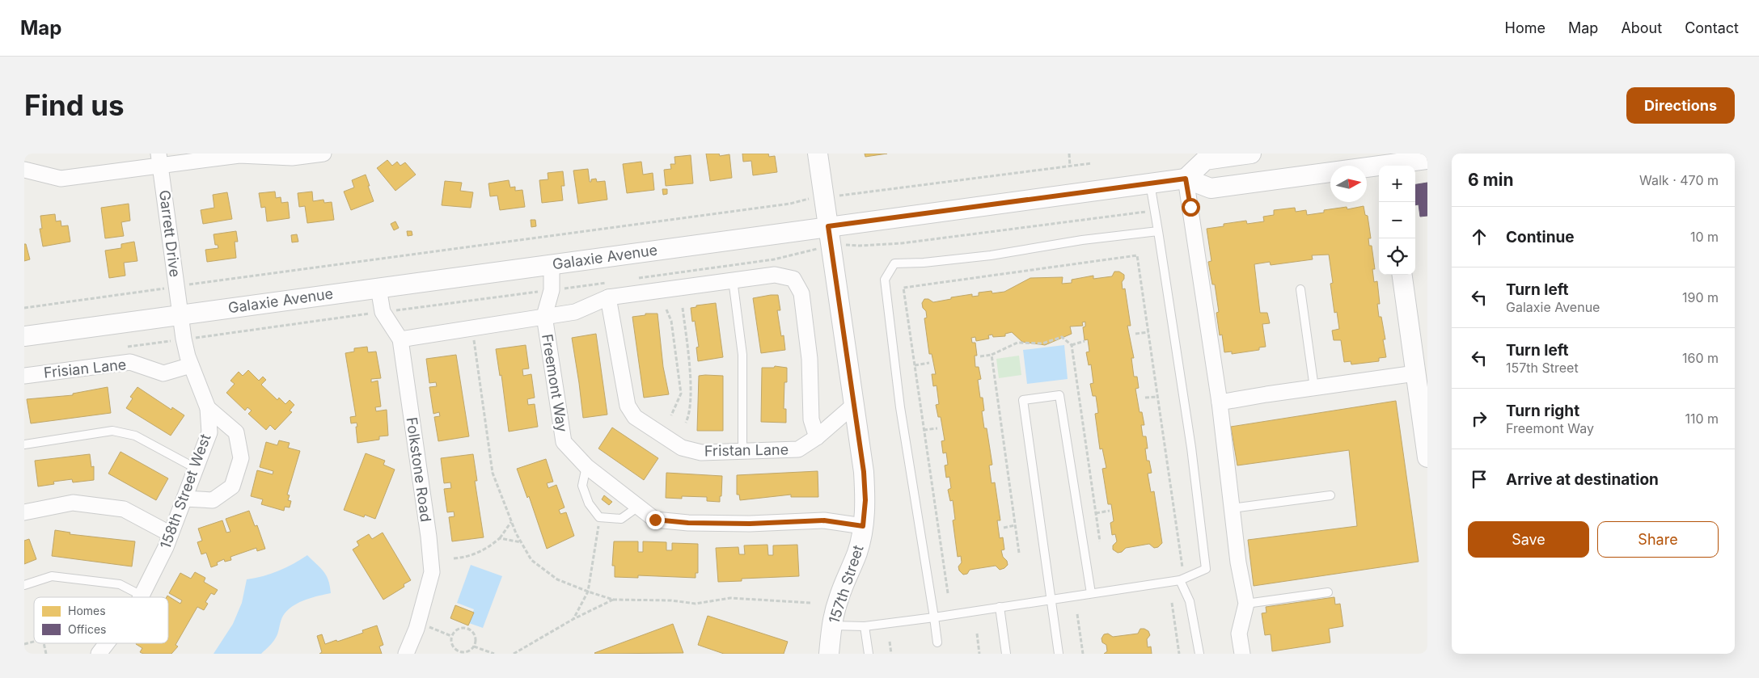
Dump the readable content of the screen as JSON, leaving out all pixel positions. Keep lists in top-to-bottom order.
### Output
{
  "streets": {
    "street": [
      "Garrett Drive",
      "Galaxie Avenue",
      "Frisian Lane",
      "Freemont Way",
      "Fristan Lane",
      "Folkstone Road",
      "158th Street West",
      "157th Street"
    ]
  },
  "crossings": [
    ["Garrett Drive", "Galaxie Avenue"],
    ["Garrett Drive", "158th Street West"],
    ["Galaxie Avenue", "Freemont Way"],
    ["Galaxie Avenue", "Folkstone Road"],
    ["Galaxie Avenue", "158th Street West"],
    ["Galaxie Avenue", "157th Street"],
    ["Frisian Lane", "158th Street West"],
    ["Freemont Way", "157th Street"],
    ["Fristan Lane", "157th Street"]
  ],
  "legend": ["Homes", "Offices"],
  "north": "right",
  "page": {
    "header": "Map",
    "nav": [
      "Home",
      "Map",
      "About",
      "Contact"
    ],
    "buttons": [
      "Directions",
      ["Save", "Share"]
    ],
    "title": "Find us",
    "heading": ["6 min", "Walk · 470 m"],
    "map_buttons": ["+", "−"],
    "list": [
      ["Continue", "10 m"],
      ["Turn left", "Galaxie Avenue", "190 m"],
      ["Turn left", "157th Street", "160 m"],
      ["Turn right", "Freemont Way", "110 m"],
      "Arrive at destination"
    ]
  }
}
